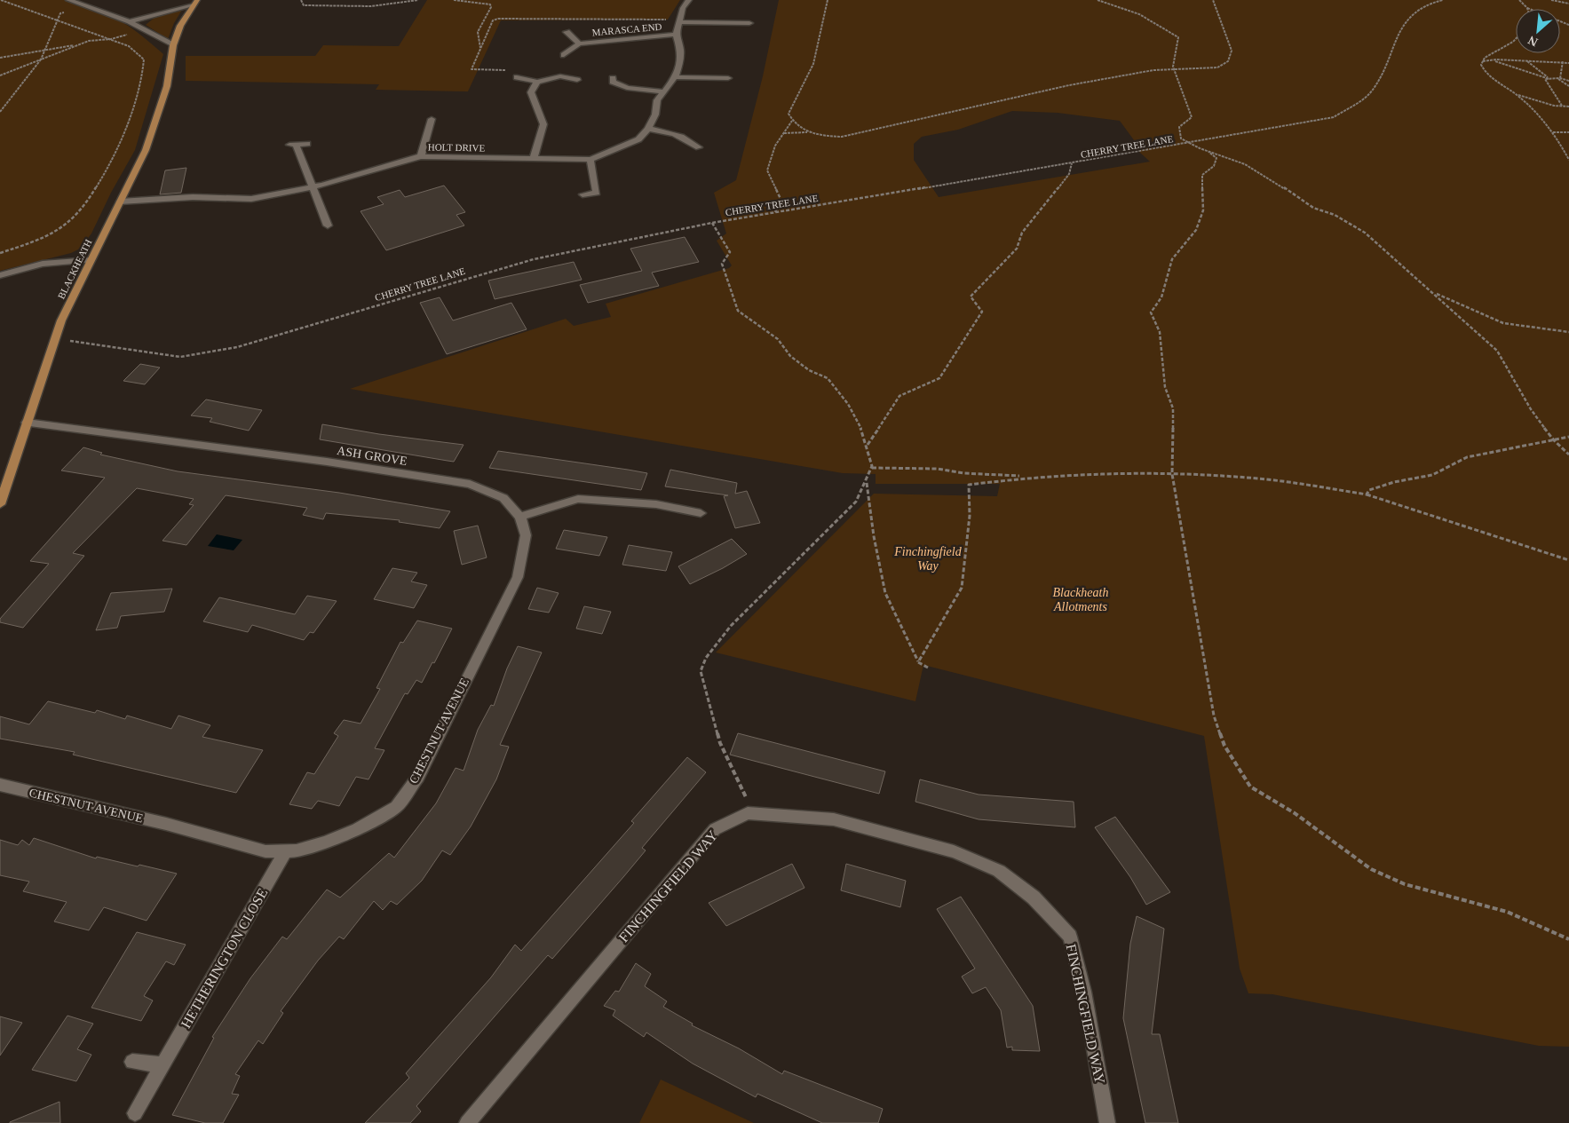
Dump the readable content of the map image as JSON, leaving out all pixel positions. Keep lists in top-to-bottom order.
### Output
{
  "streets": {
    "main road": ["BLACKHEATH"],
    "street": [
      "MARASCA END",
      "HOLT DRIVE",
      "ASH GROVE",
      "CHESTNUT AVENUE",
      "FINCHINGFIELD WAY",
      "HETHERINGTON CLOSE"
    ],
    "path": ["CHERRY TREE LANE"]
  },
  "crossings": [
    ["MARASCA END", "HOLT DRIVE"],
    ["CHERRY TREE LANE", "BLACKHEATH"],
    ["HOLT DRIVE", "BLACKHEATH"],
    ["BLACKHEATH", "ASH GROVE"],
    ["ASH GROVE", "CHESTNUT AVENUE"],
    ["CHESTNUT AVENUE", "HETHERINGTON CLOSE"]
  ],
  "parks": ["Finchingfield Way", "Blackheath Allotments"],
  "north": "bottom left"
}
